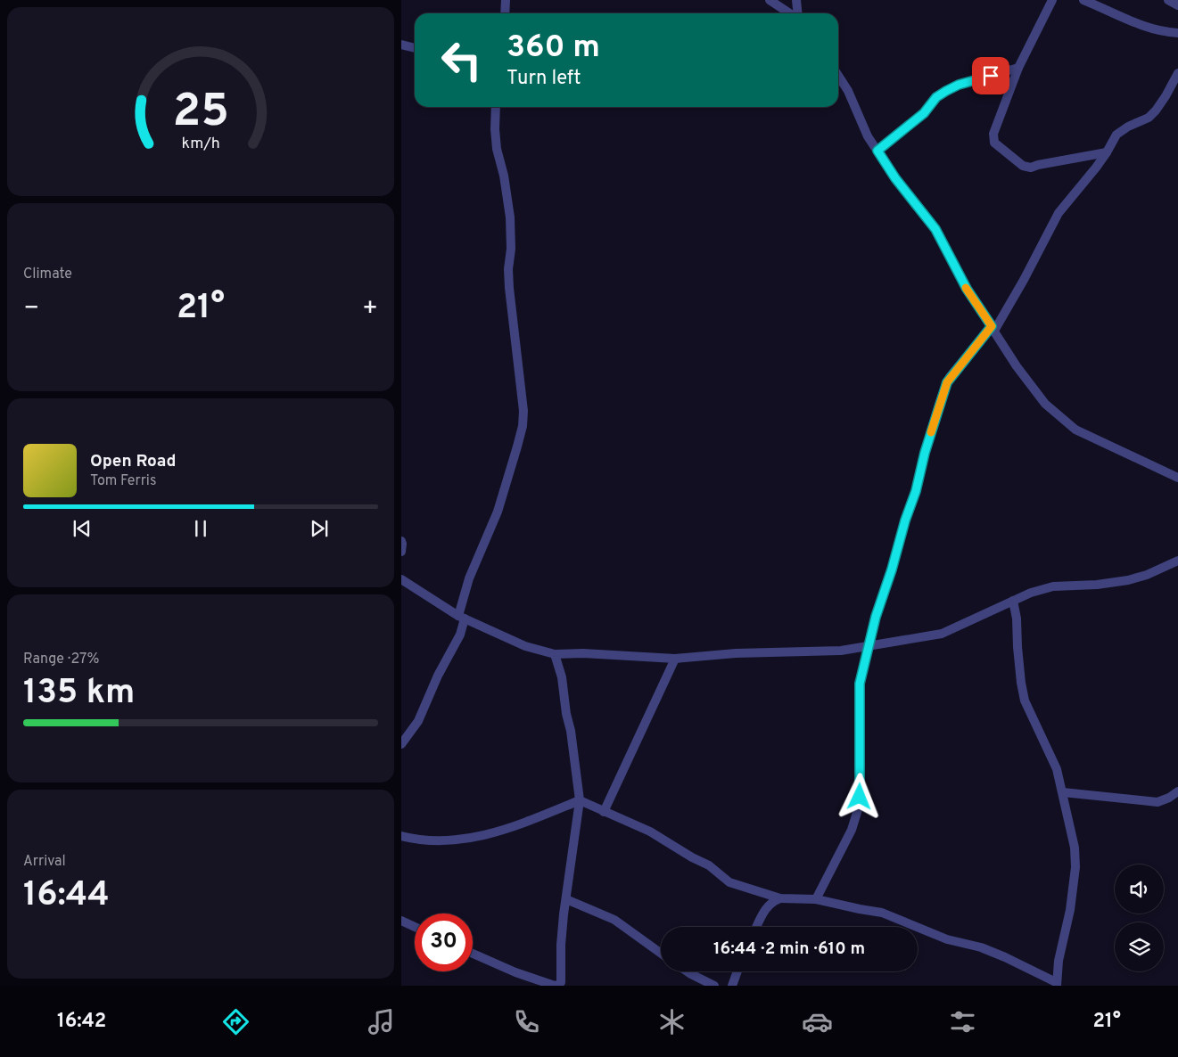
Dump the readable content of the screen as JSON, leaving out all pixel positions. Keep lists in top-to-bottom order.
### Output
{
  "page": {
    "turn": ["360 m", "Turn left"],
    "tile": [
      "Climate",
      ["Range · 27%", "135 km"],
      ["Arrival", "16:44"]
    ],
    "heat": ["−", "21°", "+"],
    "song": ["Open Road", "Tom Ferris"],
    "limit": "30",
    "trip": "16:44 · 2 min · 610 m",
    "tabs": ["16:42", "21°"],
    "gauge": ["25", "km/h"]
  }
}
